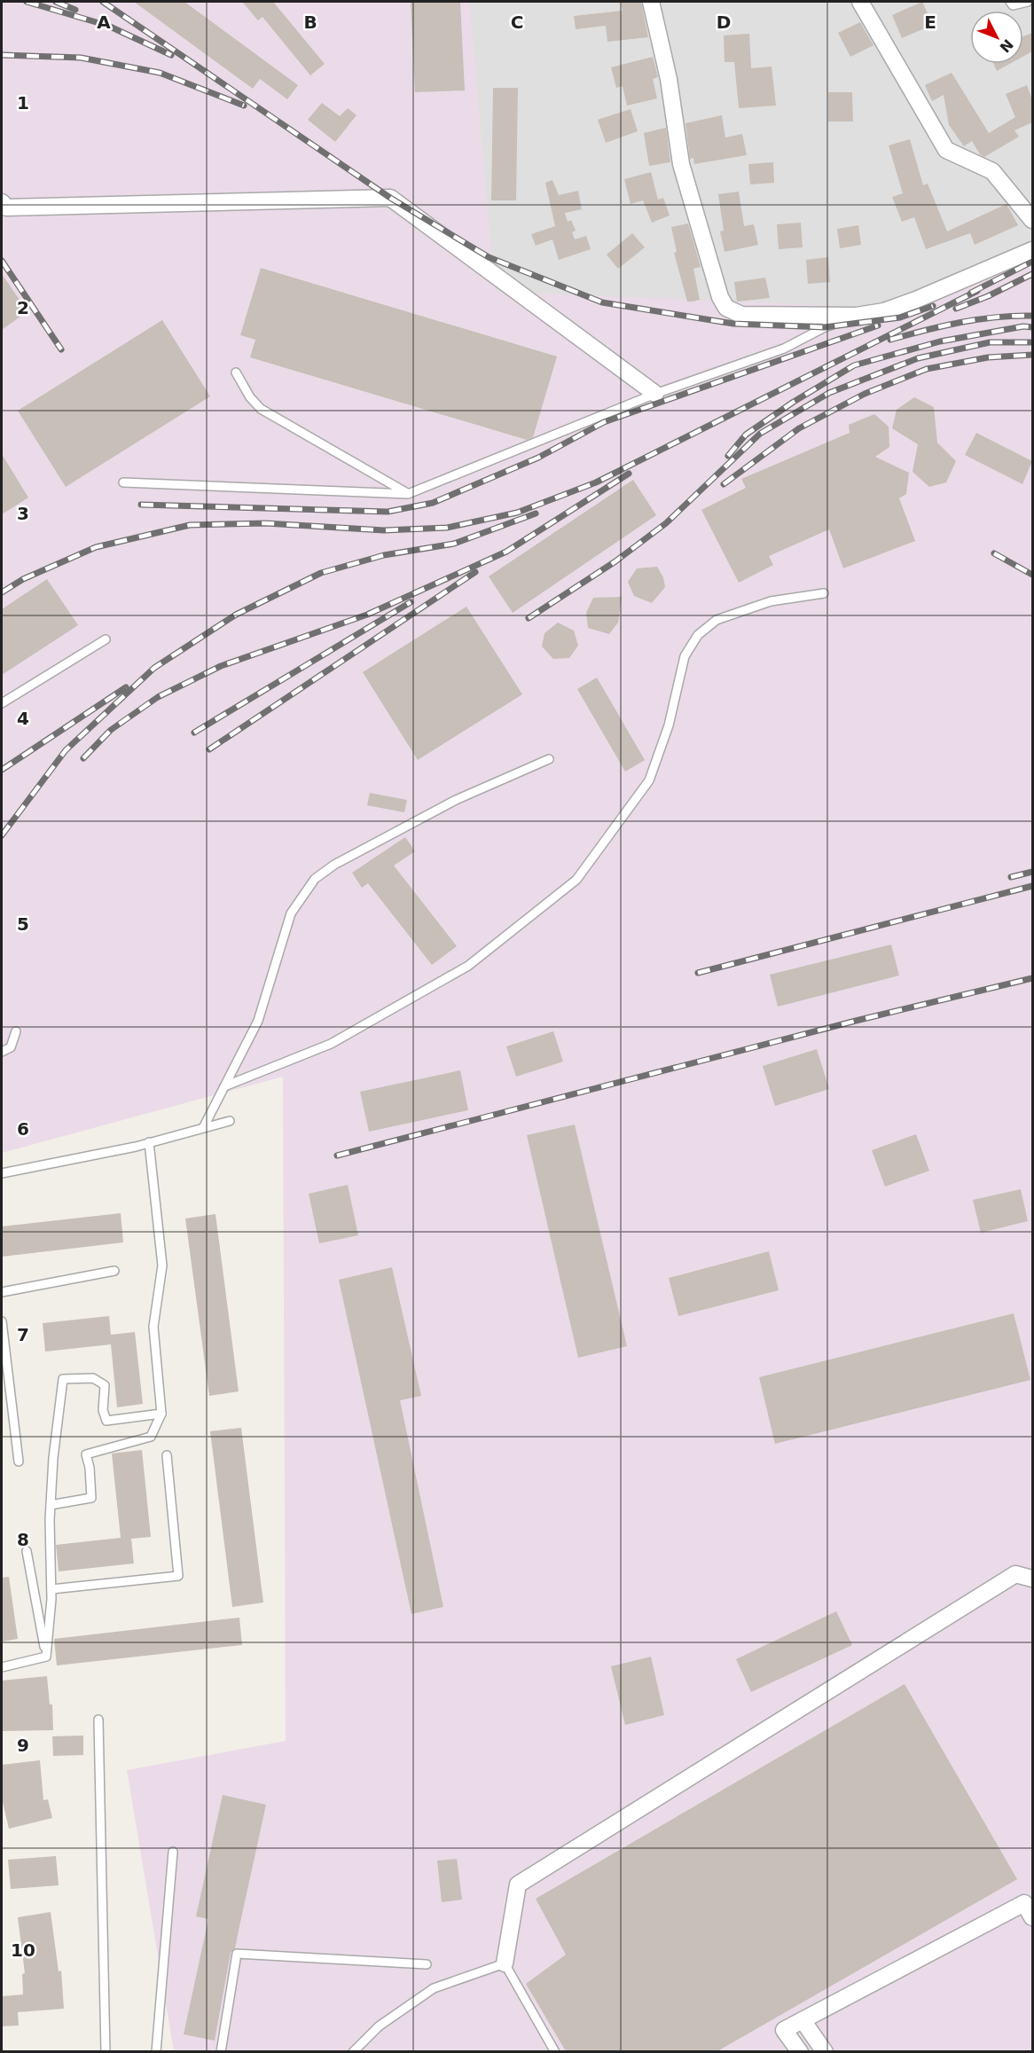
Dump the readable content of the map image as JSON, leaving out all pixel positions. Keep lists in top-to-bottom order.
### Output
{
  "north": "bottom right",
  "grid": {
    "columns": [
      "A",
      "B",
      "C",
      "D",
      "E"
    ],
    "rows": [
      "1",
      "2",
      "3",
      "4",
      "5",
      "6",
      "7",
      "8",
      "9",
      "10"
    ]
  }
}
